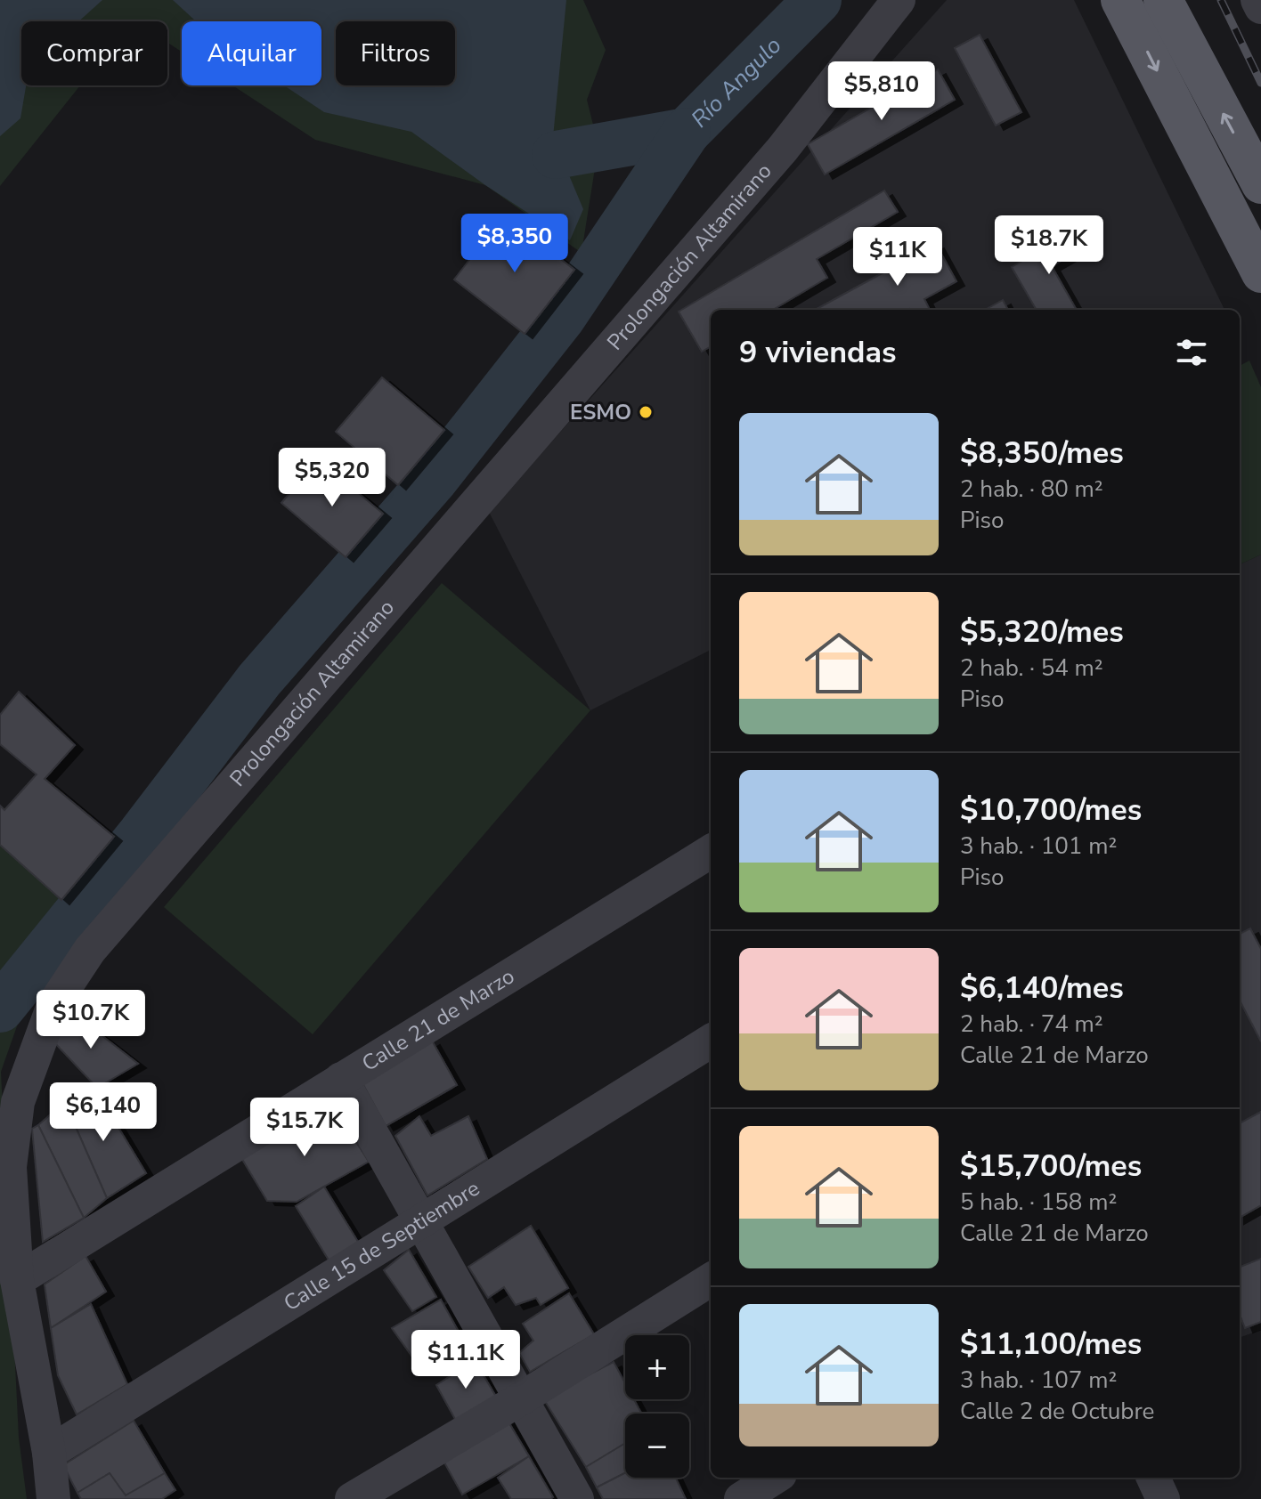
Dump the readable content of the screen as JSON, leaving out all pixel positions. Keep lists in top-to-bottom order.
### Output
{
  "streets": {
    "street": ["Prolongación Altamirano", "Calle 21 de Marzo", "Calle 15 de Septiembre"]
  },
  "crossings": [
    ["Prolongación Altamirano", "Calle 21 de Marzo"],
    ["Prolongación Altamirano", "Calle 15 de Septiembre"]
  ],
  "water": ["Río Angulo"],
  "places": ["ESMO"],
  "page": {
    "chip": ["Comprar", "Alquilar", "Filtros"],
    "price": [
      "$5,810",
      "$8,350",
      "$18.7K",
      "$11K",
      "$5,320",
      "$10.7K",
      "$6,140",
      "$15.7K",
      "$11.1K"
    ],
    "heading": "9 viviendas",
    "list": [
      {
        "name": "$8,350/mes",
        "note": "2 hab. · 80 m² · Piso"
      },
      {
        "name": "$5,320/mes",
        "note": "2 hab. · 54 m² · Piso"
      },
      {
        "name": "$10,700/mes",
        "note": "3 hab. · 101 m² · Piso"
      },
      {
        "name": "$6,140/mes",
        "note": "2 hab. · 74 m² · Calle 21 de Marzo"
      },
      {
        "name": "$15,700/mes",
        "note": "5 hab. · 158 m² · Calle 21 de Marzo"
      },
      {
        "name": "$11,100/mes",
        "note": "3 hab. · 107 m² · Calle 2 de Octubre"
      }
    ],
    "map_buttons": ["+", "−"]
  }
}
